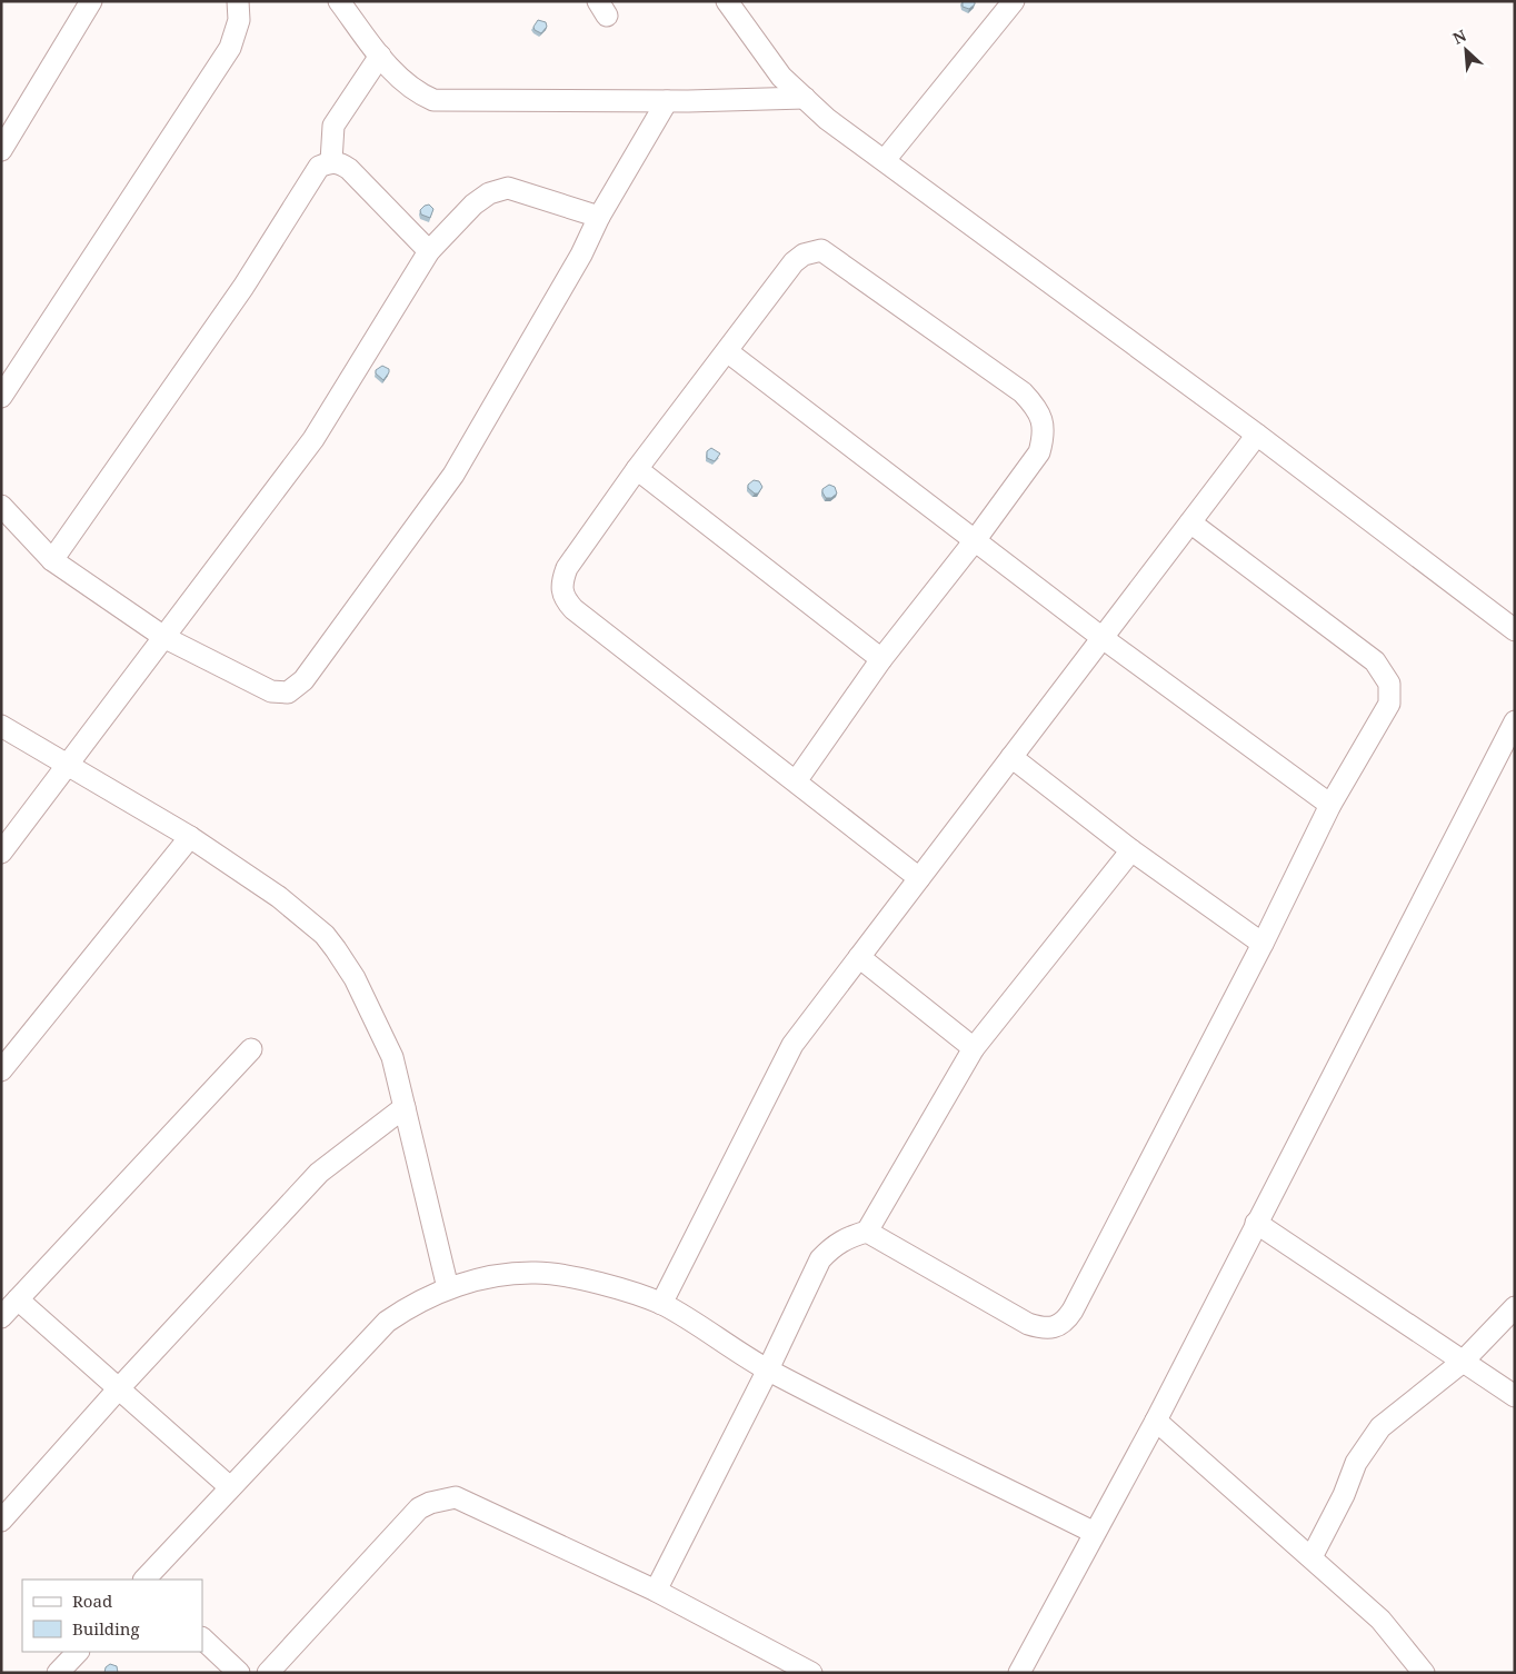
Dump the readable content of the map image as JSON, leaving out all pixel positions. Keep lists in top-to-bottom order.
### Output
{
  "legend": ["Road", "Building"],
  "north": "top left"
}
